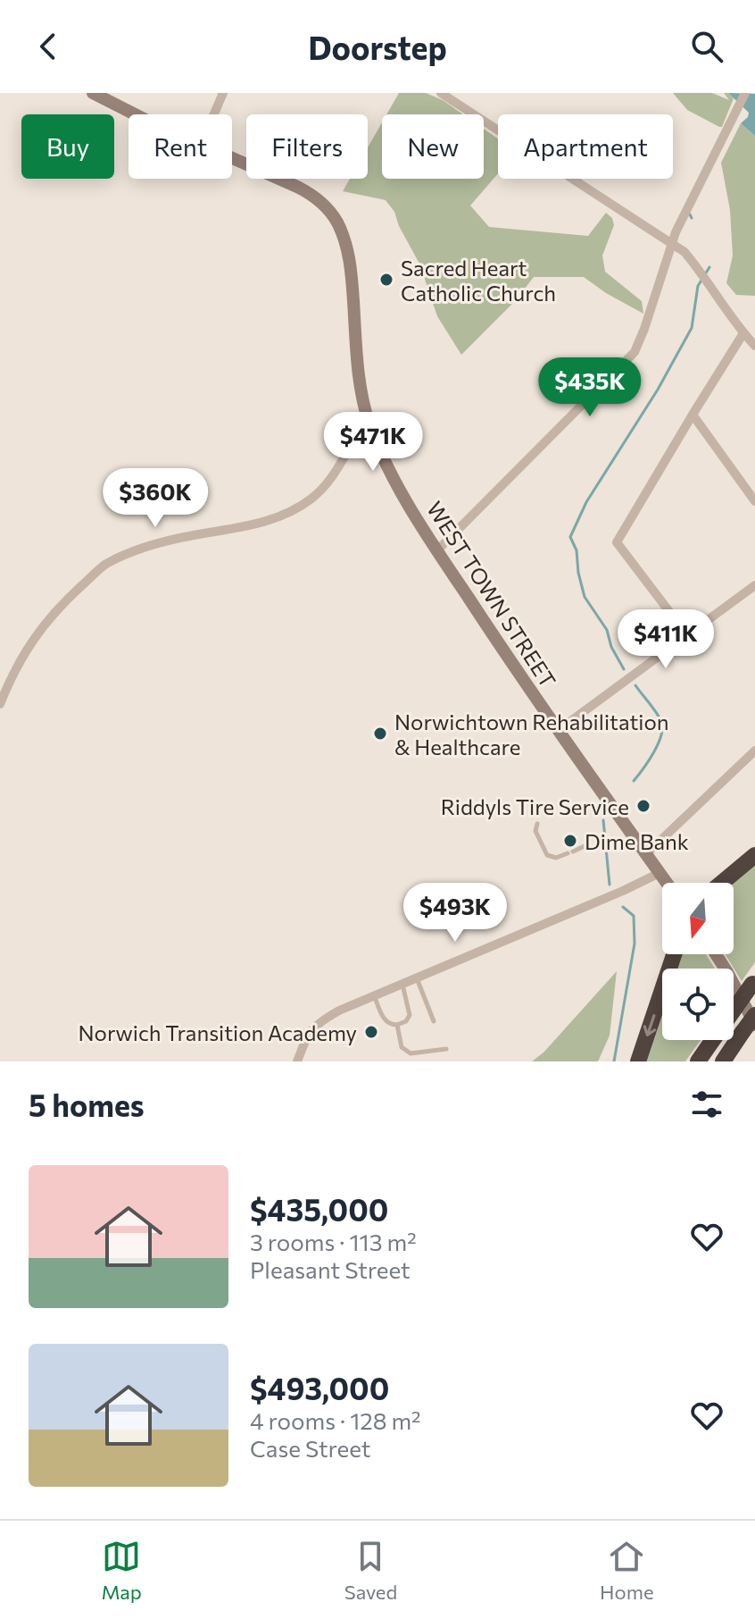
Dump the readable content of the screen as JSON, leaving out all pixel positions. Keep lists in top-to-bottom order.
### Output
{
  "streets": {
    "main road": ["WEST TOWN STREET"]
  },
  "places": [
    "Sacred Heart Catholic Church",
    "Norwichtown Rehabilitation & Healthcare",
    "Riddyls Tire Service",
    "Dime Bank",
    "Norwich Transition Academy"
  ],
  "north": "bottom",
  "page": {
    "header": "Doorstep",
    "chip": [
      "Buy",
      "Rent",
      "Filters",
      "New",
      "Apartment"
    ],
    "price": [
      "$435K",
      "$471K",
      "$360K",
      "$411K",
      "$493K"
    ],
    "heading": "5 homes",
    "list": [
      {
        "name": "$435,000",
        "note": "3 rooms · 113 m² · Pleasant Street"
      },
      {
        "name": "$493,000",
        "note": "4 rooms · 128 m² · Case Street"
      }
    ],
    "tabs": ["Map", "Saved", "Home"]
  }
}
